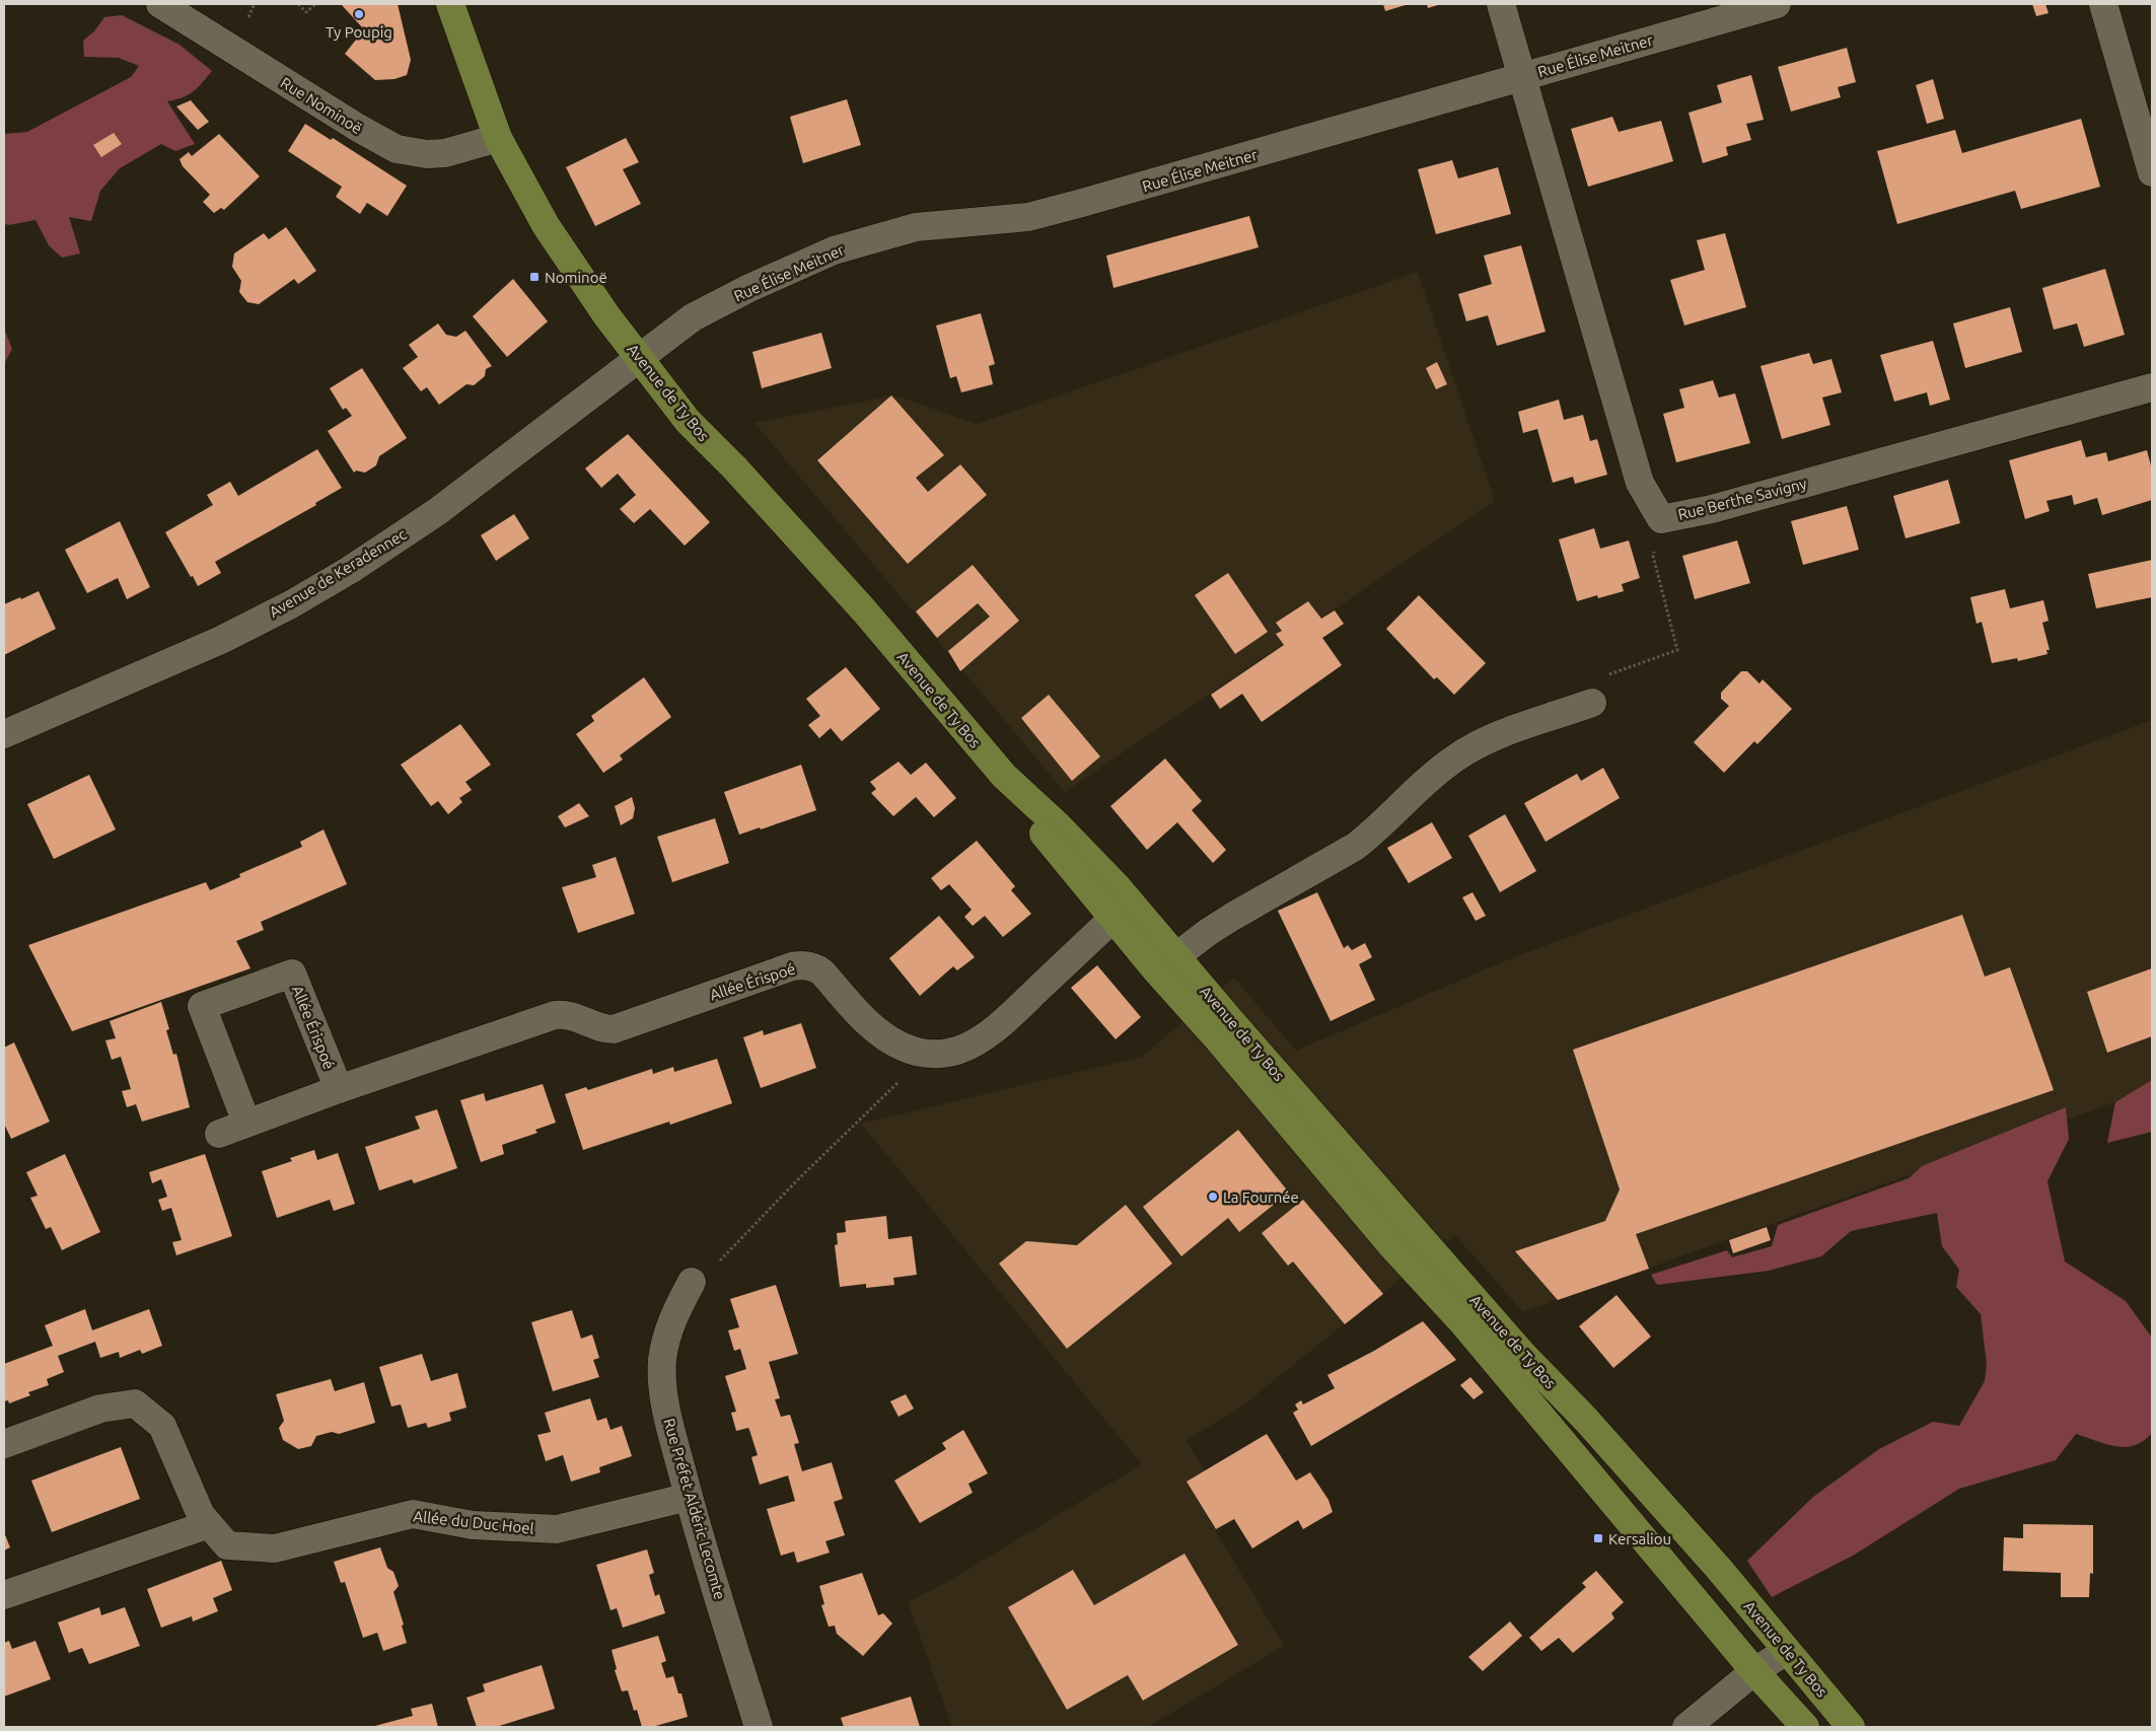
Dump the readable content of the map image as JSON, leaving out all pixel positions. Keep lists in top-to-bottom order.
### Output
{
  "streets": {
    "main road": ["Avenue de Ty Bos"],
    "street": [
      "Rue Élise Meitner",
      "Rue Nominoë",
      "Rue Berthe Savigny",
      "Avenue de Keradennec",
      "Allée Érispoé",
      "Rue Préfet Aldéric Lecomte",
      "Allée du Duc Hoel"
    ]
  },
  "crossings": [
    ["Rue Élise Meitner", "Avenue de Ty Bos"],
    ["Rue Élise Meitner", "Rue Berthe Savigny"],
    ["Rue Élise Meitner", "Avenue de Keradennec"],
    ["Rue Nominoë", "Avenue de Ty Bos"],
    ["Avenue de Ty Bos", "Avenue de Keradennec"],
    ["Avenue de Ty Bos", "Allée Érispoé"],
    ["Rue Préfet Aldéric Lecomte", "Allée du Duc Hoel"]
  ],
  "places": {
    "other": ["Ty Poupig", "La Fournée"],
    "transit": ["Nominoë", "Kersaliou"]
  }
}
